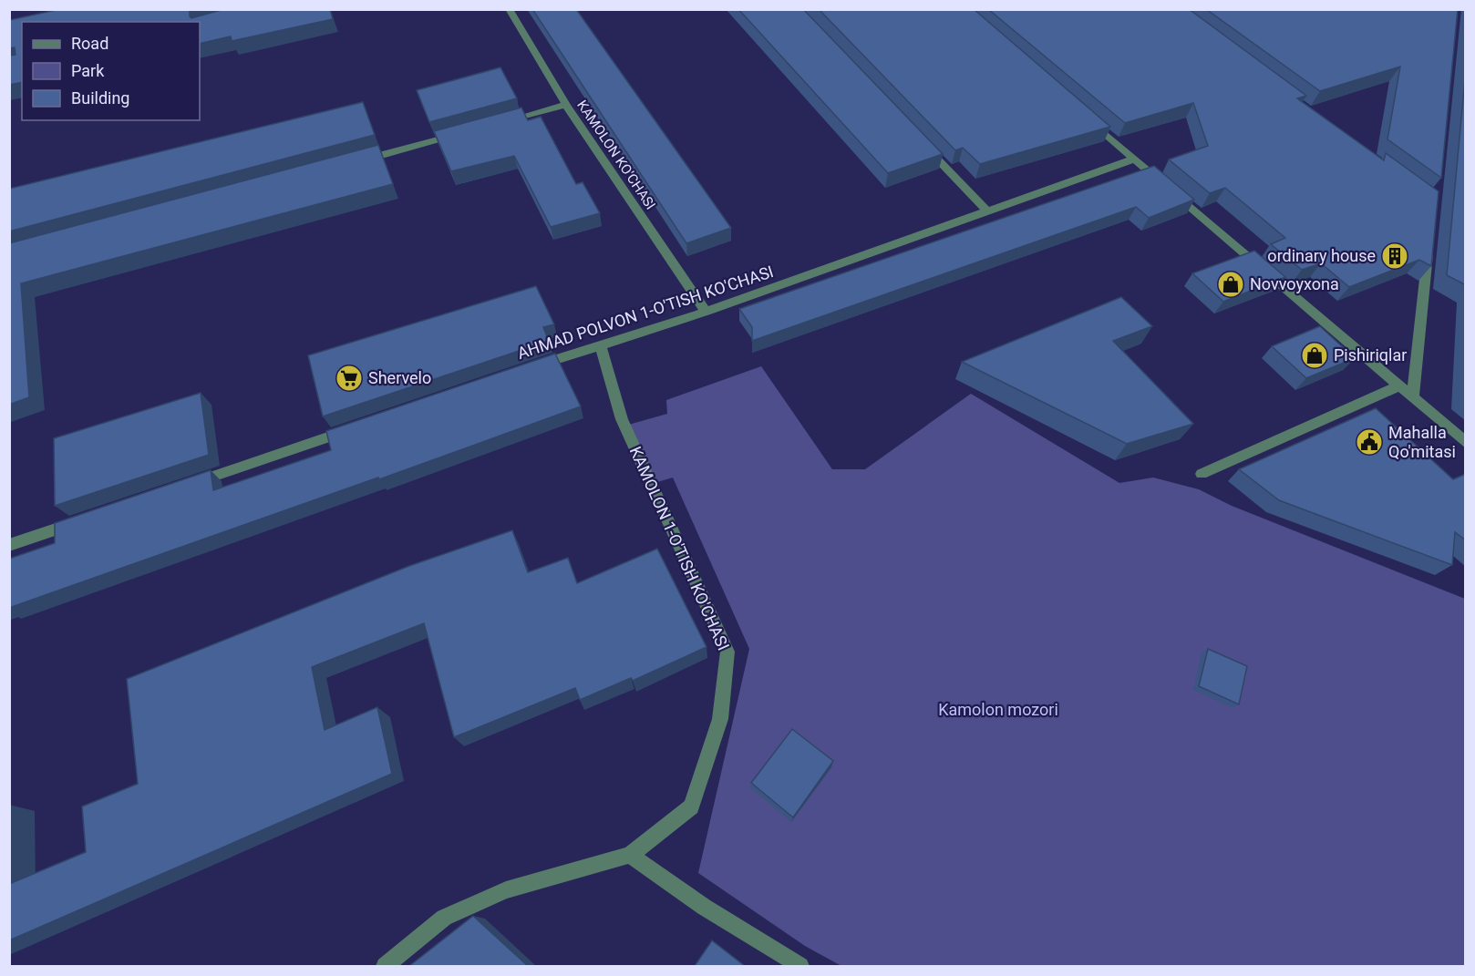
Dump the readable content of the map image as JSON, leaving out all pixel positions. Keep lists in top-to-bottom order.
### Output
{
  "streets": {
    "street": ["KAMOLON KO'CHASI", "AHMAD POLVON 1-O'TISH KO'CHASI", "KAMOLON 1-O'TISH KO'CHASI"]
  },
  "crossings": [
    ["KAMOLON KO'CHASI", "AHMAD POLVON 1-O'TISH KO'CHASI"],
    ["AHMAD POLVON 1-O'TISH KO'CHASI", "KAMOLON 1-O'TISH KO'CHASI"]
  ],
  "parks": ["Kamolon mozori"],
  "places": {
    "building": ["ordinary house"],
    "shop": ["Novvoyxona", "Pishiriqlar"],
    "supermarket": ["Shervelo"],
    "public building": ["Mahalla Qo'mitasi"]
  },
  "legend": ["Road", "Park", "Building"]
}
